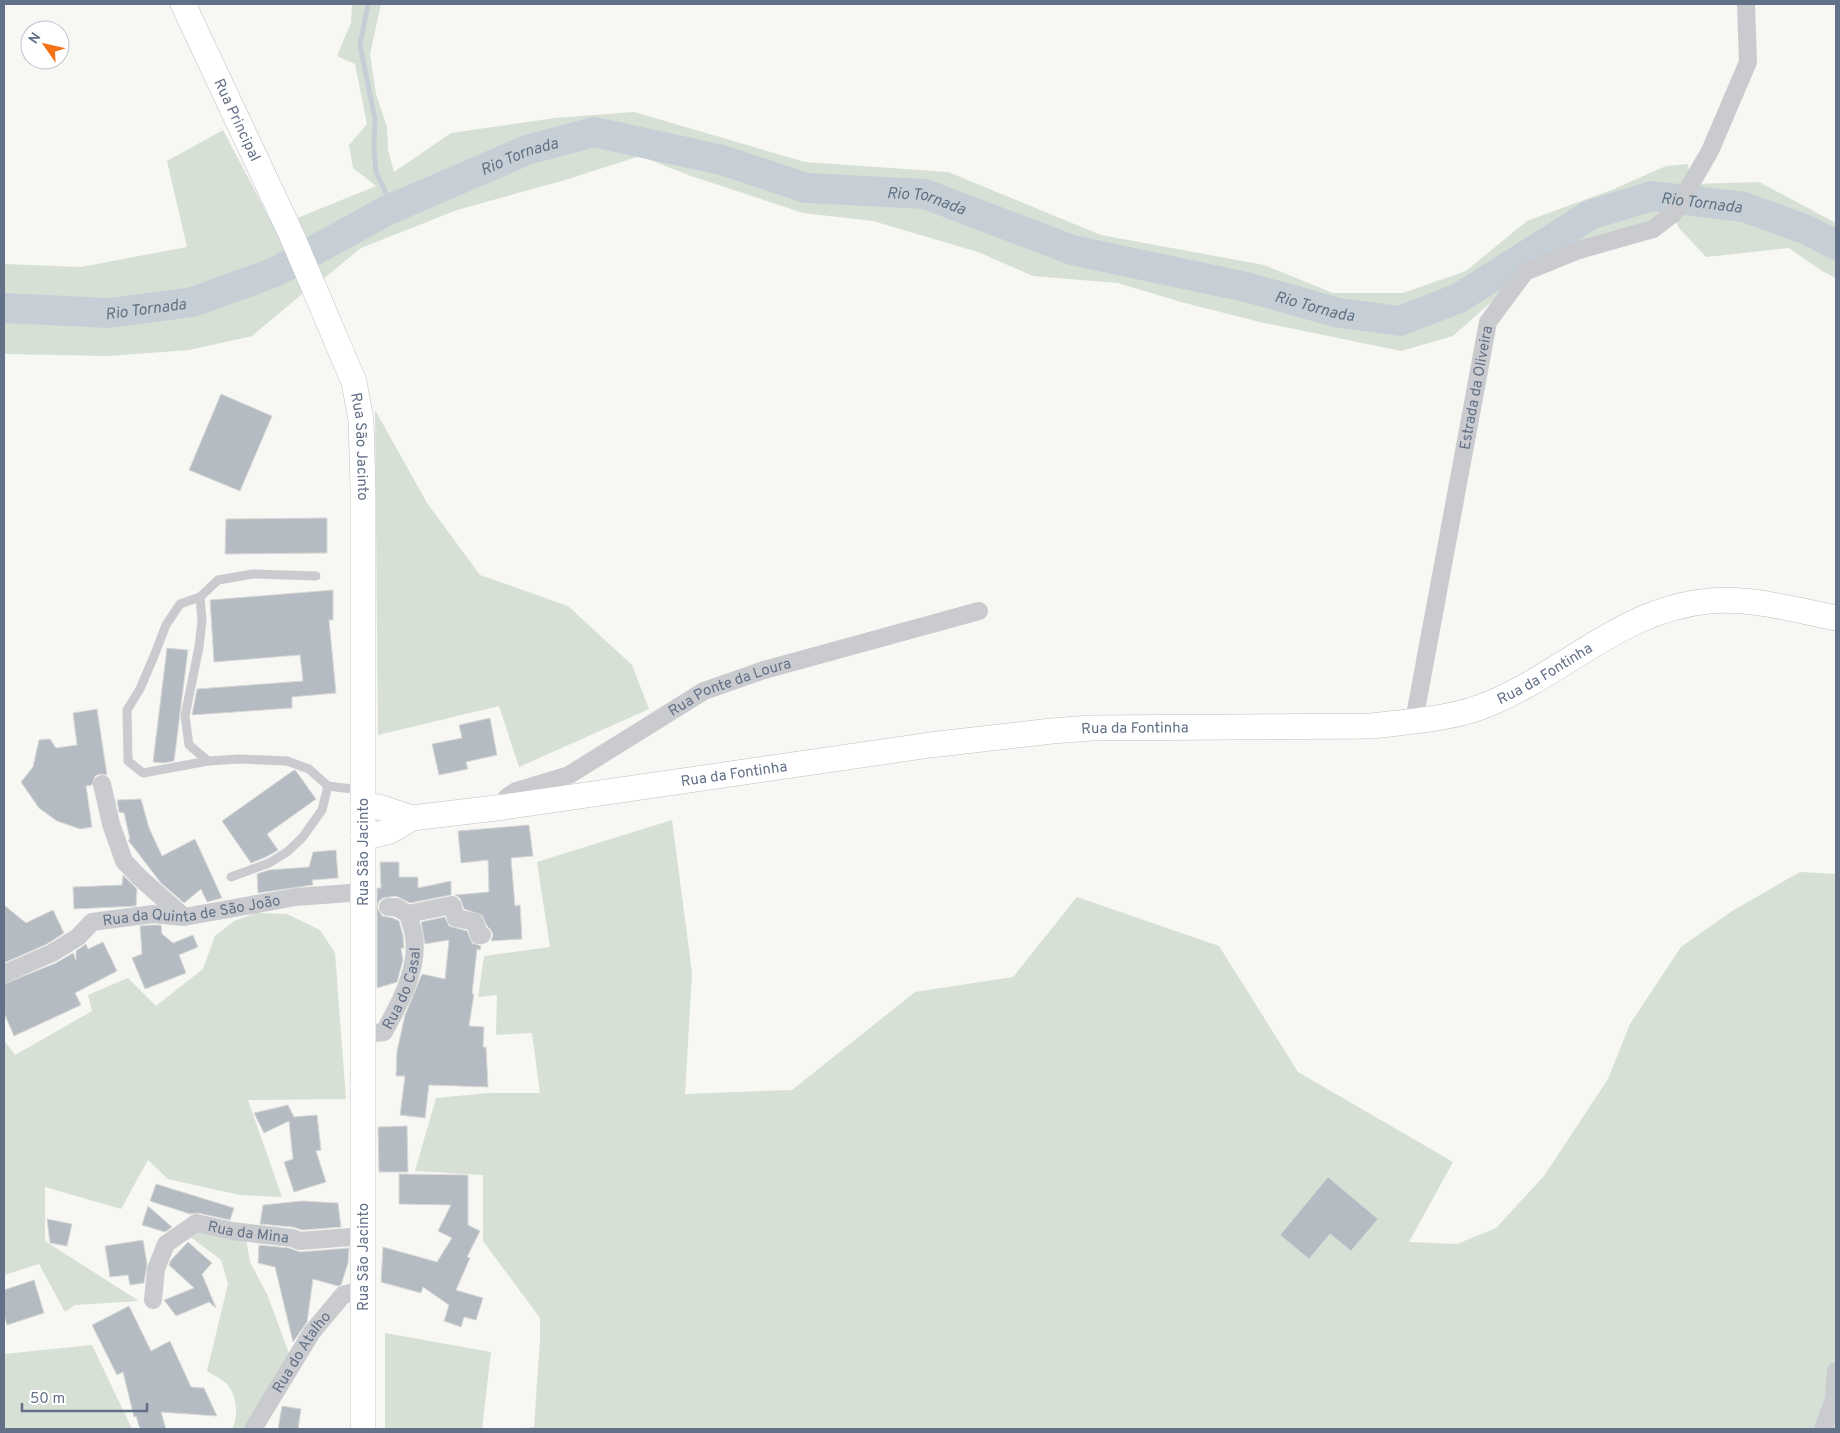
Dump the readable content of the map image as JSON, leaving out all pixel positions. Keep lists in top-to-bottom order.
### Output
{
  "streets": {
    "street": [
      "Rua Principal",
      "Estrada da Oliveira",
      "Rua São Jacinto",
      "Rua da Fontinha",
      "Rua Ponte da Loura",
      "Rua da Quinta de São João",
      "Rua do Casal",
      "Rua da Mina",
      "Rua do Atalho"
    ]
  },
  "crossings": [
    ["Rua Principal", "Rua São Jacinto"],
    ["Estrada da Oliveira", "Rua da Fontinha"],
    ["Rua São Jacinto", "Rua da Fontinha"],
    ["Rua São Jacinto", "Rua da Quinta de São João"],
    ["Rua São Jacinto", "Rua do Casal"],
    ["Rua São Jacinto", "Rua da Mina"],
    ["Rua São Jacinto", "Rua do Atalho"],
    ["Rua da Fontinha", "Rua Ponte da Loura"]
  ],
  "water": ["Rio Tornada"],
  "scale_bar": "50 m",
  "north": "top left"
}
